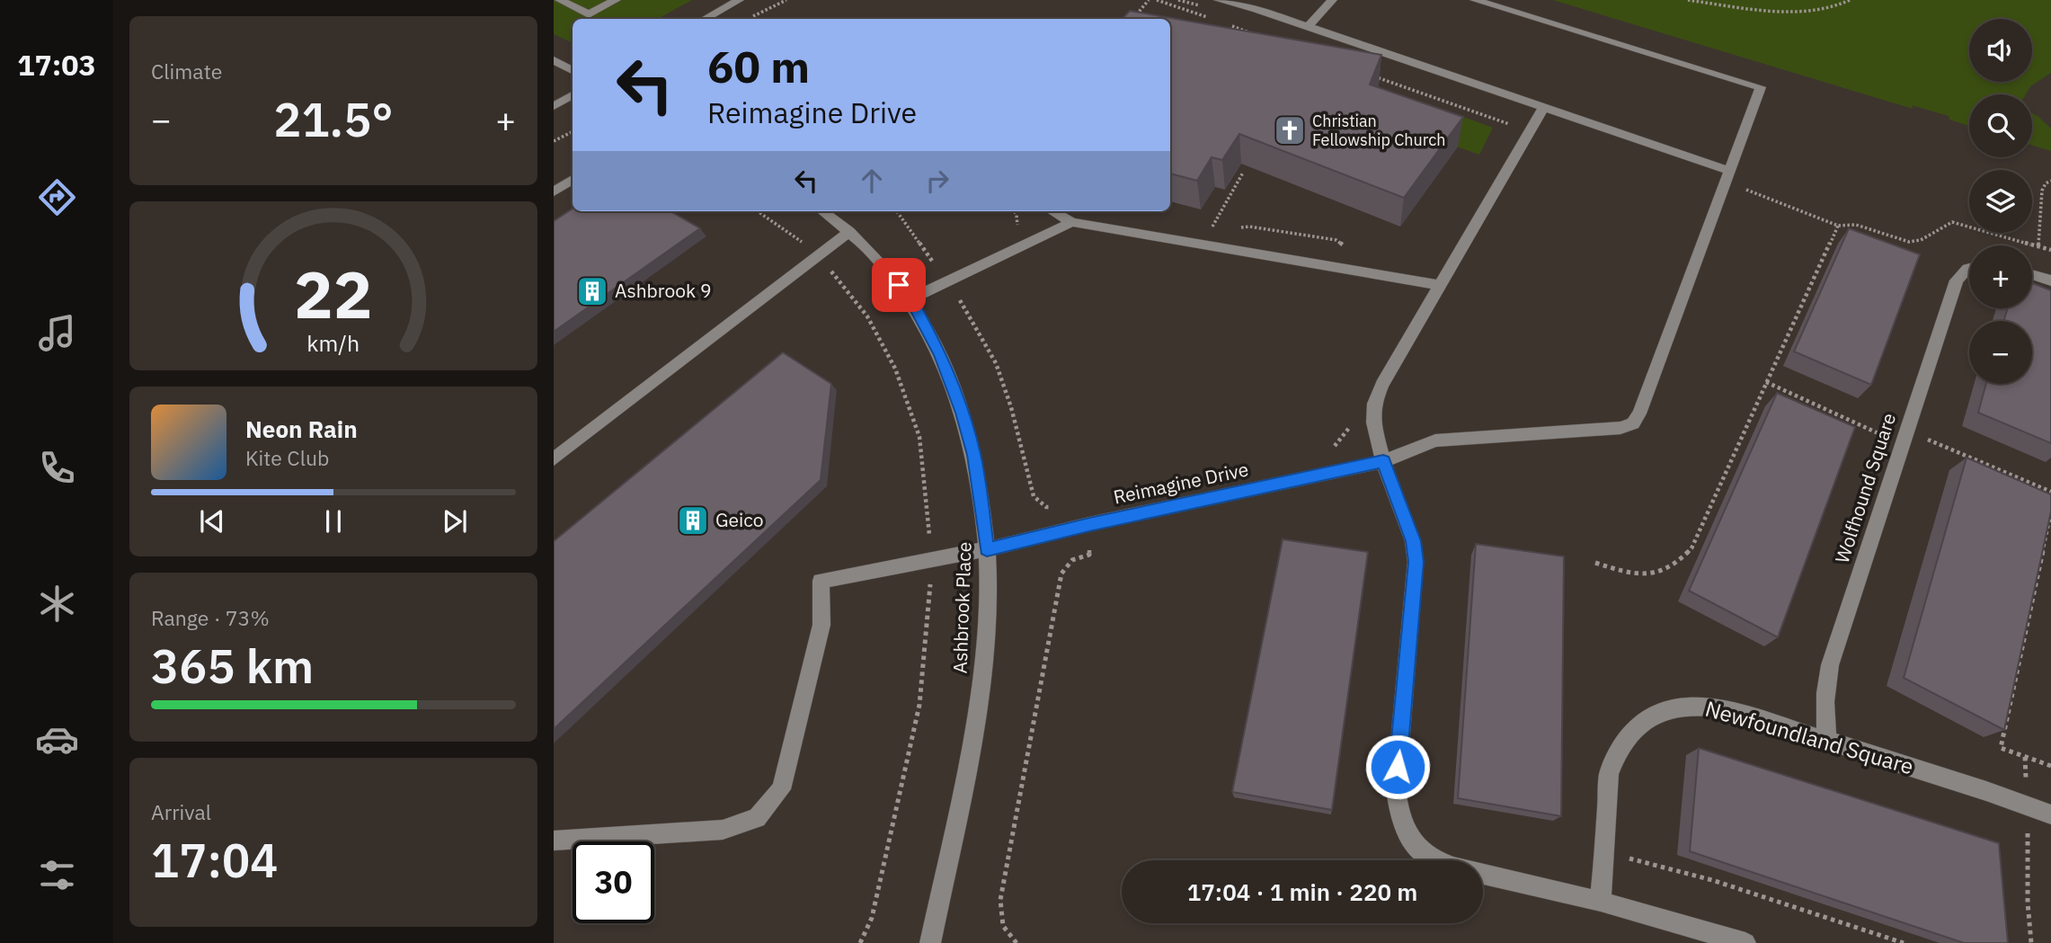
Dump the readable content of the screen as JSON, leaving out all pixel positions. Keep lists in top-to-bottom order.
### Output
{
  "streets": {
    "street": [
      "Reimagine Drive",
      "Wolfhound Square",
      "Ashbrook Place",
      "Newfoundland Square"
    ]
  },
  "crossings": [
    ["Reimagine Drive", "Ashbrook Place"],
    ["Wolfhound Square", "Newfoundland Square"]
  ],
  "places": {
    "church": ["Christian Fellowship Church"],
    "building": ["Ashbrook 9", "Geico"]
  },
  "page": {
    "tabs": "17:03",
    "tile": [
      "Climate",
      ["Range · 73%", "365 km"],
      ["Arrival", "17:04"]
    ],
    "map_buttons": ["+", "−"],
    "turn": ["60 m", "Reimagine Drive"],
    "heat": ["−", "21.5°", "+"],
    "song": ["Neon Rain", "Kite Club"],
    "limit": "30",
    "trip": "17:04 · 1 min · 220 m",
    "gauge": ["22", "km/h"]
  }
}
